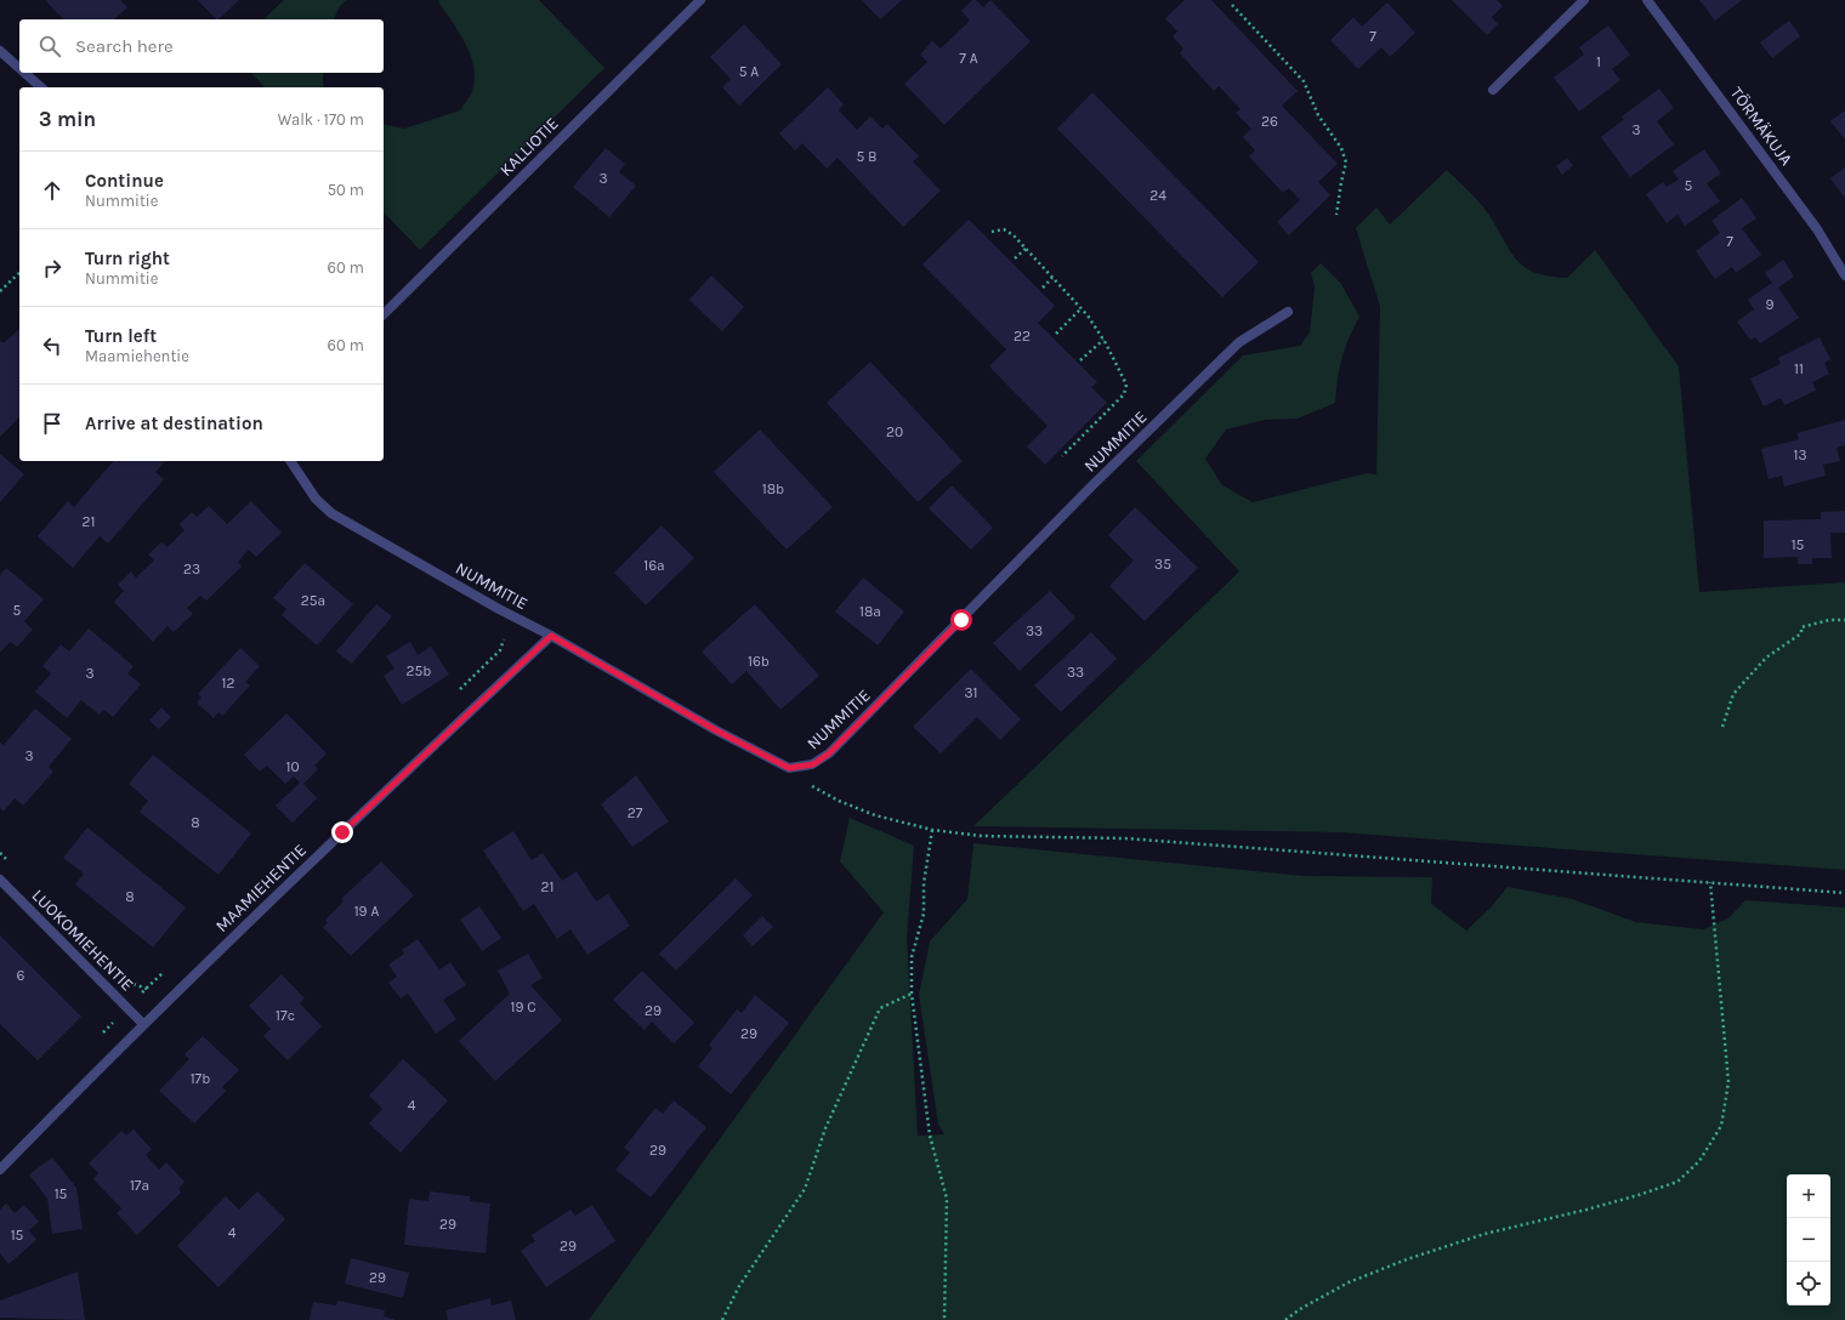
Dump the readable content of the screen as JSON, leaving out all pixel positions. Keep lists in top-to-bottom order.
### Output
{
  "streets": {
    "street": [
      "TÖRMÄKUJA",
      "KALLIOTIE",
      "NUMMITIE",
      "MAAMIEHENTIE",
      "LUOKOMIEHENTIE"
    ]
  },
  "crossings": [
    ["NUMMITIE", "MAAMIEHENTIE"],
    ["MAAMIEHENTIE", "LUOKOMIEHENTIE"]
  ],
  "house_numbers": [
    "7",
    "7 A",
    "1",
    "5 A",
    "26",
    "3",
    "5 B",
    "3",
    "5",
    "24",
    "7",
    "9",
    "22",
    "11",
    "20",
    "13",
    "18b",
    "21",
    "15",
    "35",
    "16a",
    "23",
    "25a",
    "5",
    "18a",
    "33",
    "16b",
    "25b",
    "33",
    "3",
    "12",
    "31",
    "3",
    "10",
    "27",
    "8",
    "21",
    "8",
    "19 A",
    "6",
    "19 C",
    "29",
    "17c",
    "29",
    "17b",
    "4",
    "29",
    "17a",
    "15",
    "29",
    "4",
    "15",
    "29",
    "29"
  ],
  "page": {
    "search": "Search here",
    "heading": ["3 min", "Walk · 170 m"],
    "list": [
      ["Continue", "Nummitie", "50 m"],
      ["Turn right", "Nummitie", "60 m"],
      ["Turn left", "Maamiehentie", "60 m"],
      "Arrive at destination"
    ],
    "map_buttons": ["+", "−"]
  }
}
